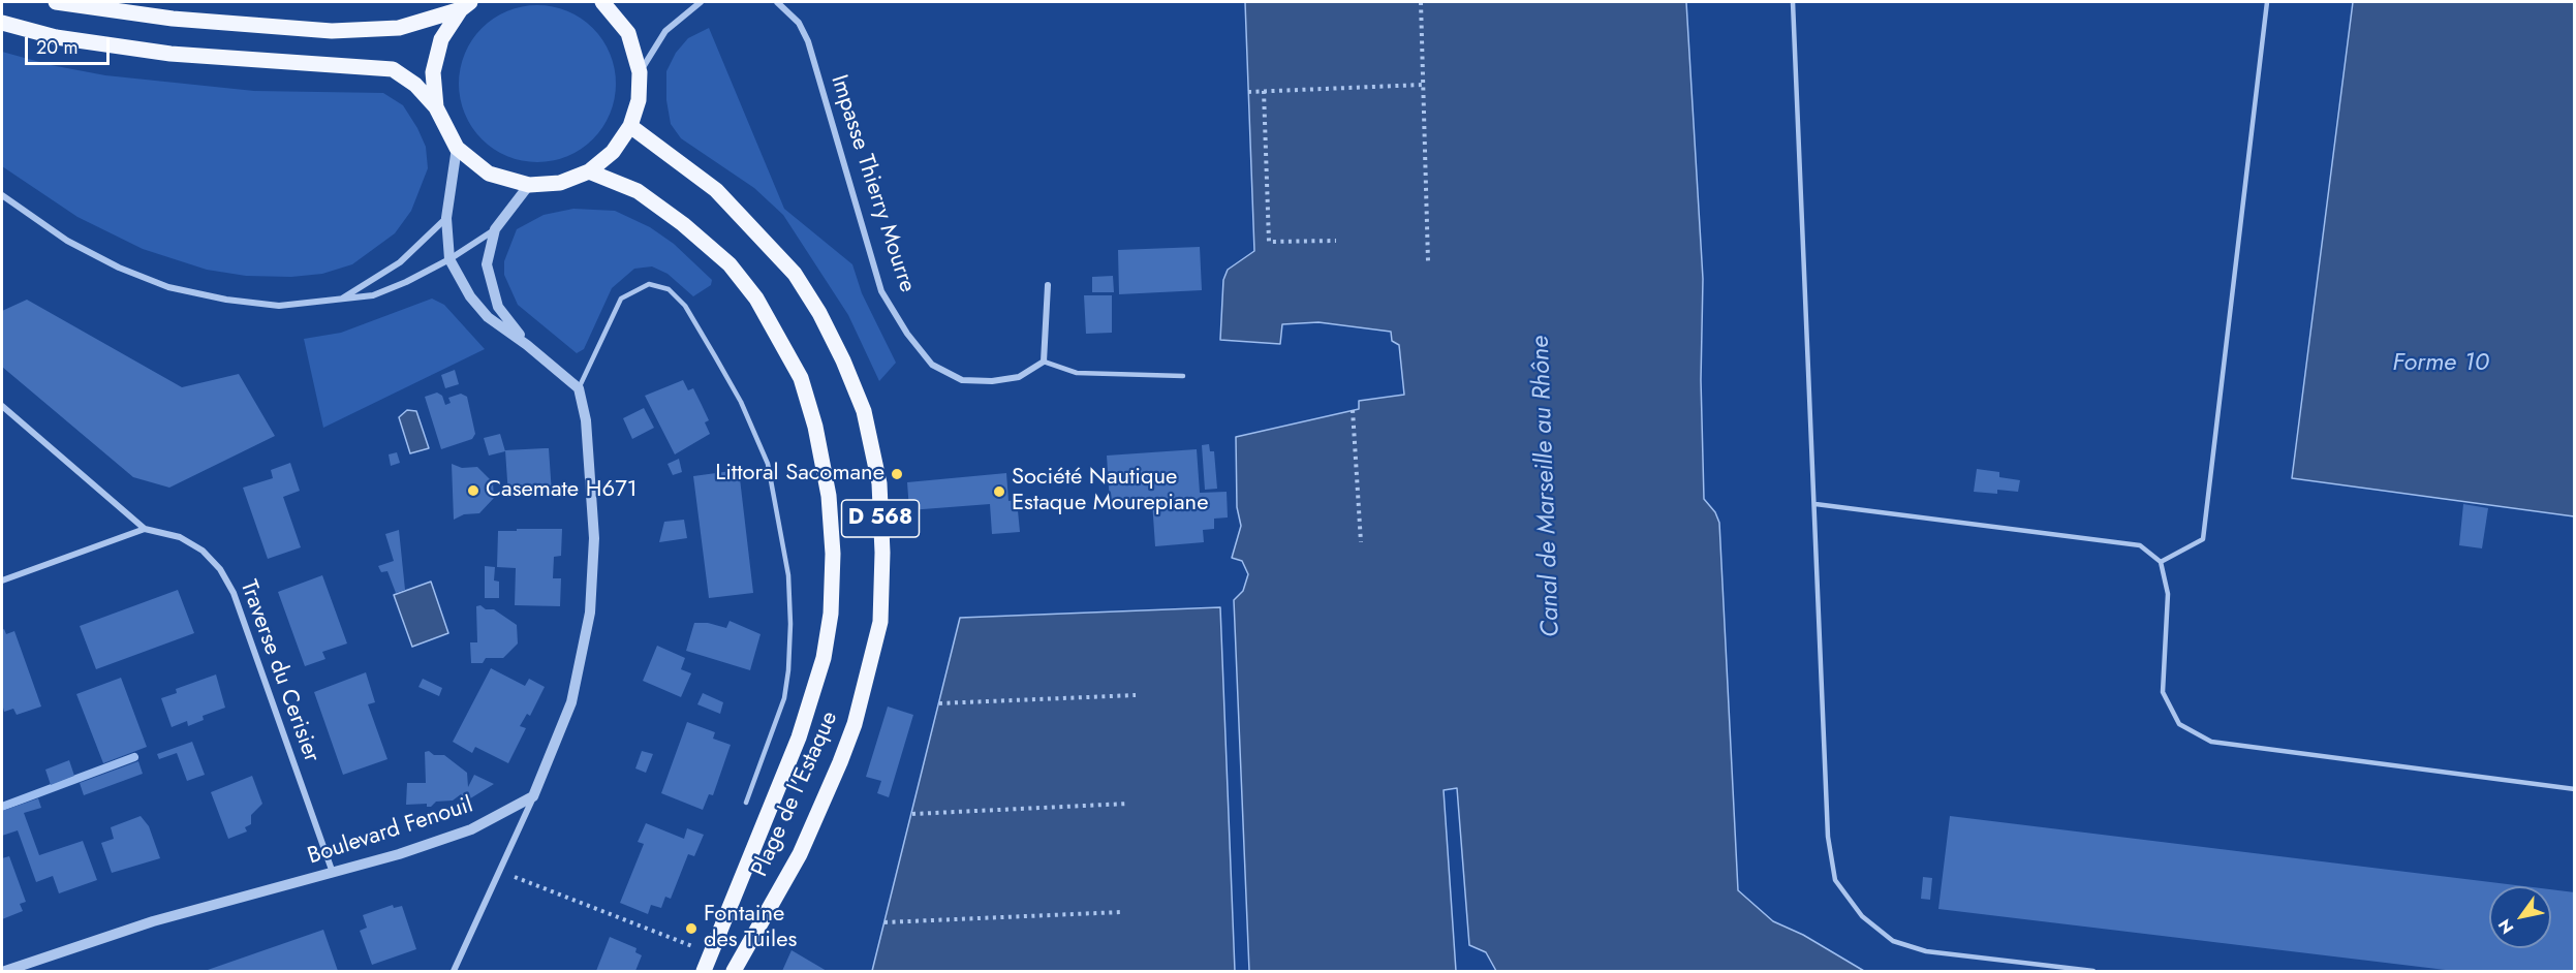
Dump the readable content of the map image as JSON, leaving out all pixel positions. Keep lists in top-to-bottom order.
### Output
{
  "streets": {
    "main road": ["D 568", "Plage de l'Estaque"],
    "street": ["Impasse Thierry Mourre", "Traverse du Cerisier", "Boulevard Fenouil"]
  },
  "crossings": [
    ["Traverse du Cerisier", "Boulevard Fenouil"]
  ],
  "water": ["Forme 10", "Canal de Marseille au Rhône"],
  "places": [
    "Littoral Sacomane",
    "Casemate H671",
    "Société Nautique Estaque Mourepiane",
    "Fontaine des Tuiles"
  ],
  "scale_bar": "20 m",
  "north": "bottom left"
}
